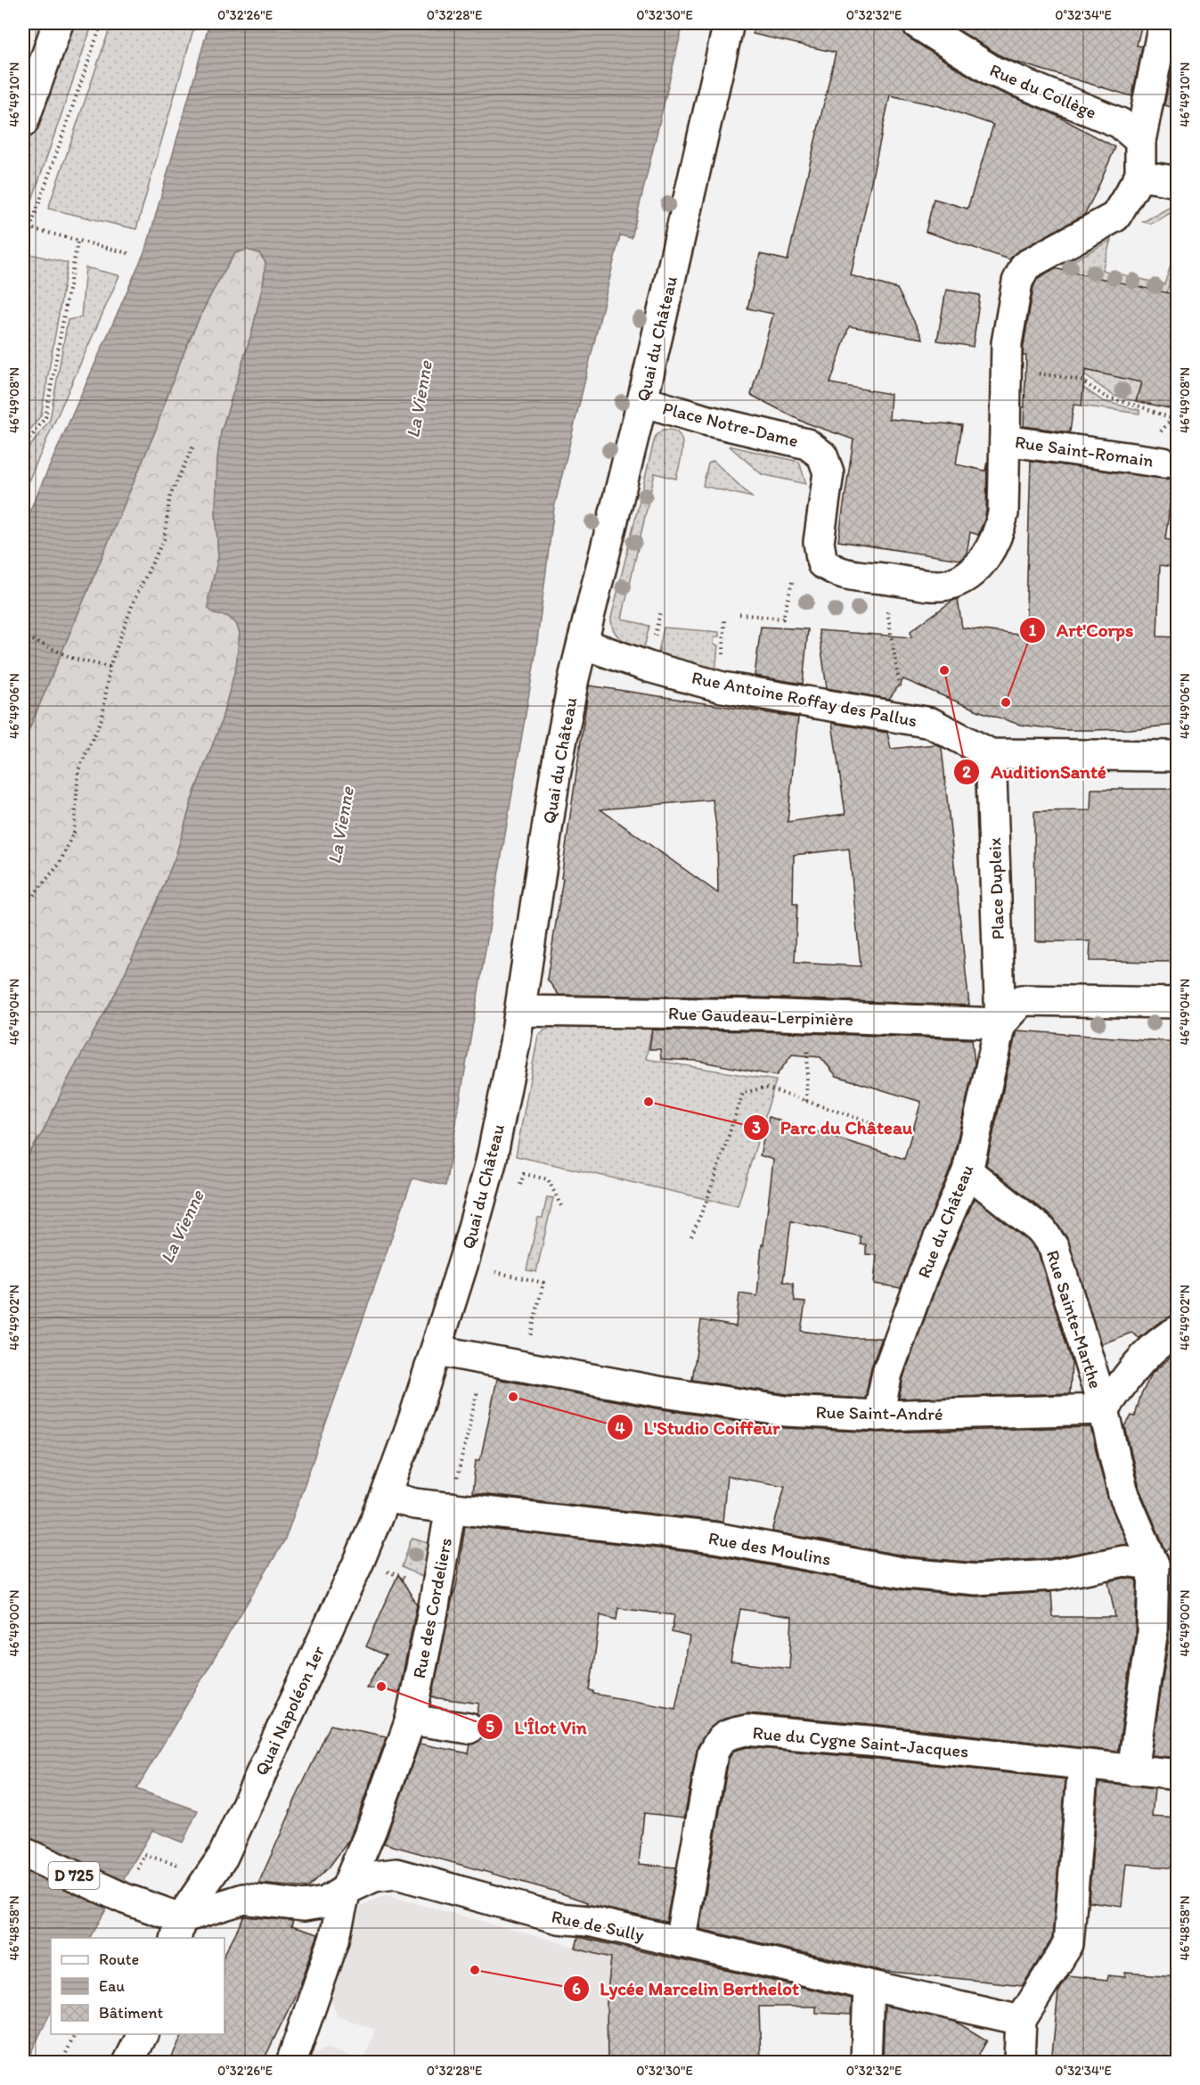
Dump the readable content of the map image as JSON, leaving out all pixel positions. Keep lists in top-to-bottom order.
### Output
{
  "streets": {
    "street": [
      "Rue du Collège",
      "Quai du Château",
      "Place Notre-Dame",
      "Rue Saint-Romain",
      "Rue Antoine Roffay des Pallus",
      "Place Dupleix",
      "Rue Gaudeau-Lerpinière",
      "Rue du Château",
      "Rue Sainte-Marthe",
      "Rue Saint-André",
      "Rue des Moulins",
      "Rue des Cordeliers",
      "Quai Napoléon 1er",
      "Rue du Cygne Saint-Jacques",
      "D 725",
      "Rue de Sully"
    ]
  },
  "crossings": [
    ["Quai du Château", "Place Notre-Dame"],
    ["Quai du Château", "Rue Antoine Roffay des Pallus"],
    ["Quai du Château", "Rue Gaudeau-Lerpinière"],
    ["Quai du Château", "Rue Saint-André"],
    ["Quai du Château", "Rue des Moulins"],
    ["Quai du Château", "Quai Napoléon 1er"],
    ["Rue Antoine Roffay des Pallus", "Place Dupleix"],
    ["Place Dupleix", "Rue Gaudeau-Lerpinière"],
    ["Place Dupleix", "Rue du Château"],
    ["Rue Gaudeau-Lerpinière", "Rue du Château"],
    ["Rue du Château", "Rue Sainte-Marthe"],
    ["Rue du Château", "Rue Saint-André"],
    ["Rue Sainte-Marthe", "Rue Saint-André"],
    ["Rue Sainte-Marthe", "Rue des Moulins"],
    ["Rue des Moulins", "Rue des Cordeliers"],
    ["Rue des Moulins", "Quai Napoléon 1er"],
    ["Rue des Cordeliers", "Rue de Sully"],
    ["Quai Napoléon 1er", "D 725"],
    ["Quai Napoléon 1er", "Rue de Sully"],
    ["Rue du Cygne Saint-Jacques", "Rue de Sully"],
    ["D 725", "Rue de Sully"]
  ],
  "water": ["La Vienne"],
  "places": [
    "AuditionSanté",
    "Art'Corps",
    "Parc du Château",
    "L'Studio Coiffeur",
    "L'Îlot Vin",
    "Lycée Marcelin Berthelot"
  ],
  "legend": ["Route", "Eau", "Bâtiment"],
  "coordinates": [
    "0°32'26\"E",
    "0°32'28\"E",
    "0°32'30\"E",
    "0°32'32\"E",
    "0°32'34\"E",
    "46°49'10\"N",
    "46°49'08\"N",
    "46°49'06\"N",
    "46°49'04\"N",
    "46°49'02\"N",
    "46°49'00\"N",
    "46°48'58\"N"
  ]
}
